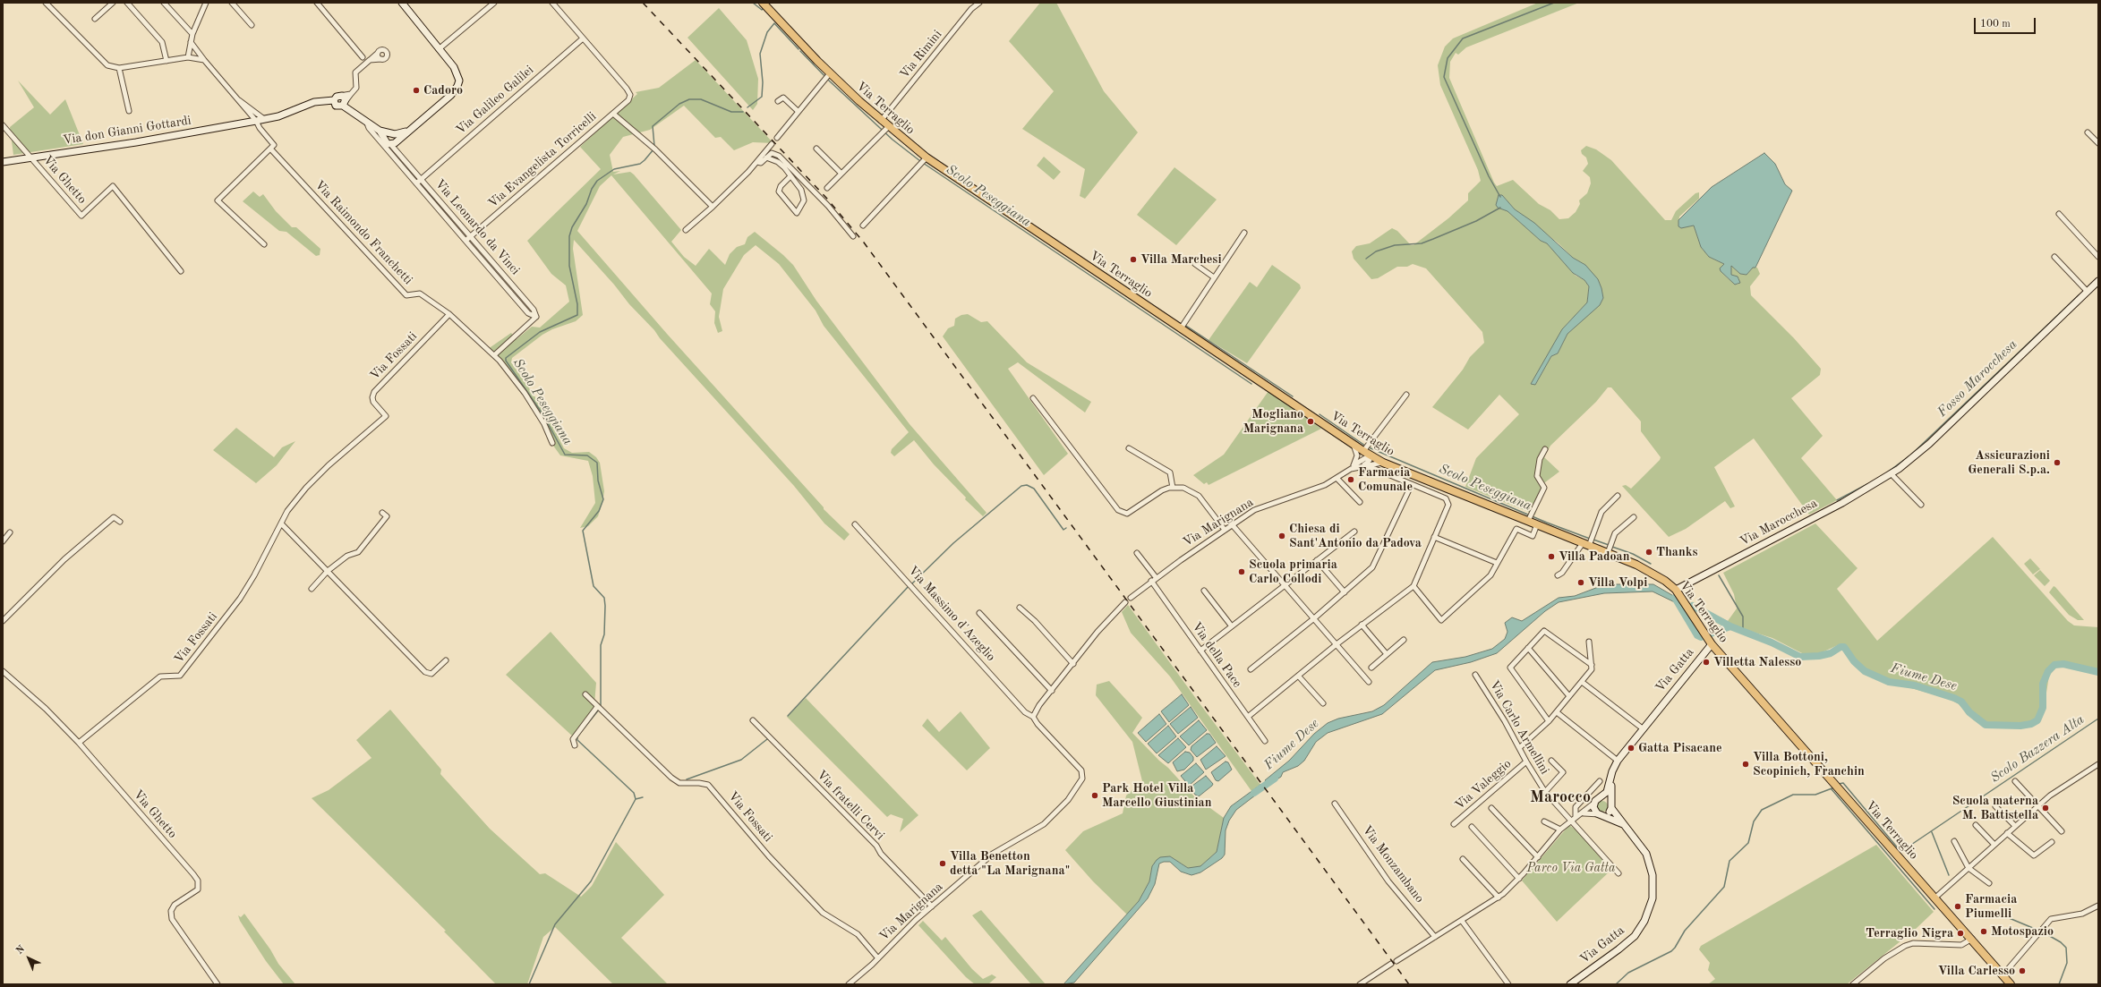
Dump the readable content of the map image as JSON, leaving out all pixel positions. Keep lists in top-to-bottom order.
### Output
{
  "streets": {
    "main road": ["Via Terraglio"],
    "street": [
      "Via Rimini",
      "Via Galileo Galilei",
      "Via don Gianni Gottardi",
      "Via Evangelista Torricelli",
      "Via Ghetto",
      "Via Leonardo da Vinci",
      "Via Raimondo Franchetti",
      "Via Fossati",
      "Via Marignana",
      "Via Marocchesa",
      "Via Massimo d'Azeglio",
      "Via della Pace",
      "Via Gatta",
      "Via Carlo Armellini",
      "Via Valeggio",
      "Via fratelli Cervi",
      "Via Monzambano"
    ]
  },
  "crossings": [
    ["Via Rimini", "Via Terraglio"],
    ["Via Galileo Galilei", "Via Evangelista Torricelli"],
    ["Via Galileo Galilei", "Via Leonardo da Vinci"],
    ["Via Terraglio", "Via Marignana"],
    ["Via Terraglio", "Via Marocchesa"],
    ["Via Terraglio", "Via Gatta"],
    ["Via don Gianni Gottardi", "Via Ghetto"],
    ["Via don Gianni Gottardi", "Via Raimondo Franchetti"],
    ["Via Evangelista Torricelli", "Via Leonardo da Vinci"],
    ["Via Ghetto", "Via Fossati"],
    ["Via Raimondo Franchetti", "Via Fossati"],
    ["Via Fossati", "Via Marignana"],
    ["Via Marignana", "Via Massimo d'Azeglio"],
    ["Via Marignana", "Via della Pace"],
    ["Via Marignana", "Via fratelli Cervi"],
    ["Via Carlo Armellini", "Via Valeggio"]
  ],
  "districts": ["Marocco"],
  "water": [
    "Scolo Peseggiana",
    "Fosso Marocchesa",
    "Fiume Dese",
    "Scolo Bazzera Alta"
  ],
  "parks": ["Parco Via Gatta"],
  "places": [
    "Cadoro",
    "Villa Marchesi",
    "Mogliano Marignana",
    "Assicurazioni Generali S.p.a.",
    "Farmacia Comunale",
    "Chiesa di Sant'Antonio da Padova",
    "Thanks",
    "Villa Padoan",
    "Scuola primaria Carlo Collodi",
    "Villa Volpi",
    "Villetta Nalesso",
    "Gatta Pisacane",
    "Villa Bottoni, Scopinich, Franchin",
    "Park Hotel Villa Marcello Giustinian",
    "Scuola materna M. Battistella",
    "Villa Benetton detta \"La Marignana\"",
    "Farmacia Piumelli",
    "Motospazio",
    "Terraglio Nigra",
    "Villa Carlesso"
  ],
  "scale_bar": "100 m",
  "north": "top left"
}
